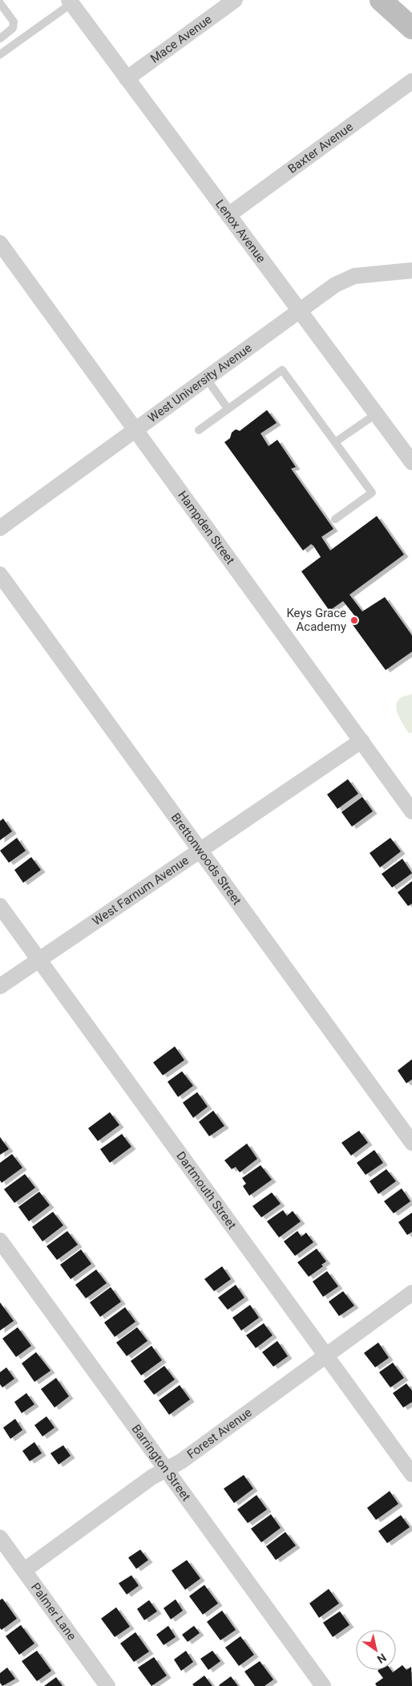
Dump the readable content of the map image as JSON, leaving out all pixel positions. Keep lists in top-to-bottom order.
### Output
{
  "streets": {
    "street": [
      "Mace Avenue",
      "Baxter Avenue",
      "Lenox Avenue",
      "West University Avenue",
      "Hampden Street",
      "Brettonwoods Street",
      "West Farnum Avenue",
      "Dartmouth Street",
      "Forest Avenue",
      "Barrington Street",
      "Palmer Lane"
    ]
  },
  "crossings": [
    ["Mace Avenue", "Lenox Avenue"],
    ["Baxter Avenue", "Lenox Avenue"],
    ["Lenox Avenue", "West University Avenue"],
    ["West University Avenue", "Hampden Street"],
    ["Hampden Street", "West Farnum Avenue"],
    ["Brettonwoods Street", "West Farnum Avenue"],
    ["West Farnum Avenue", "Dartmouth Street"],
    ["Dartmouth Street", "Forest Avenue"],
    ["Forest Avenue", "Barrington Street"],
    ["Forest Avenue", "Palmer Lane"]
  ],
  "places": ["Keys Grace Academy"],
  "north": "bottom right"
}
